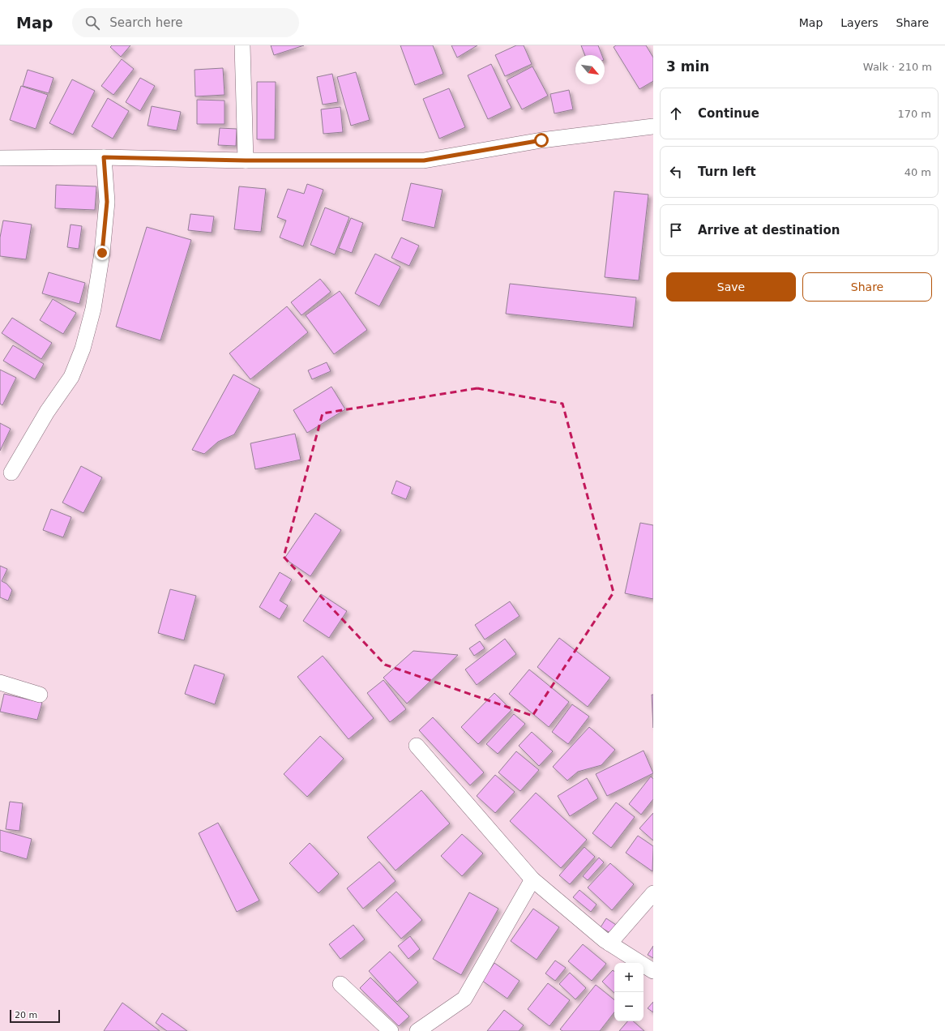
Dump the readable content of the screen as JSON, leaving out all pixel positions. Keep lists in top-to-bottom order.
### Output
{
  "scale_bar": "20 m",
  "north": "bottom right",
  "page": {
    "header": "Map",
    "search": "Search here",
    "nav": ["Map", "Layers", "Share"],
    "heading": ["3 min", "Walk · 210 m"],
    "list": [
      ["Continue", "170 m"],
      ["Turn left", "40 m"],
      "Arrive at destination"
    ],
    "buttons": ["Save", "Share"],
    "map_buttons": ["+", "−"],
    "scale": "20 m"
  }
}
